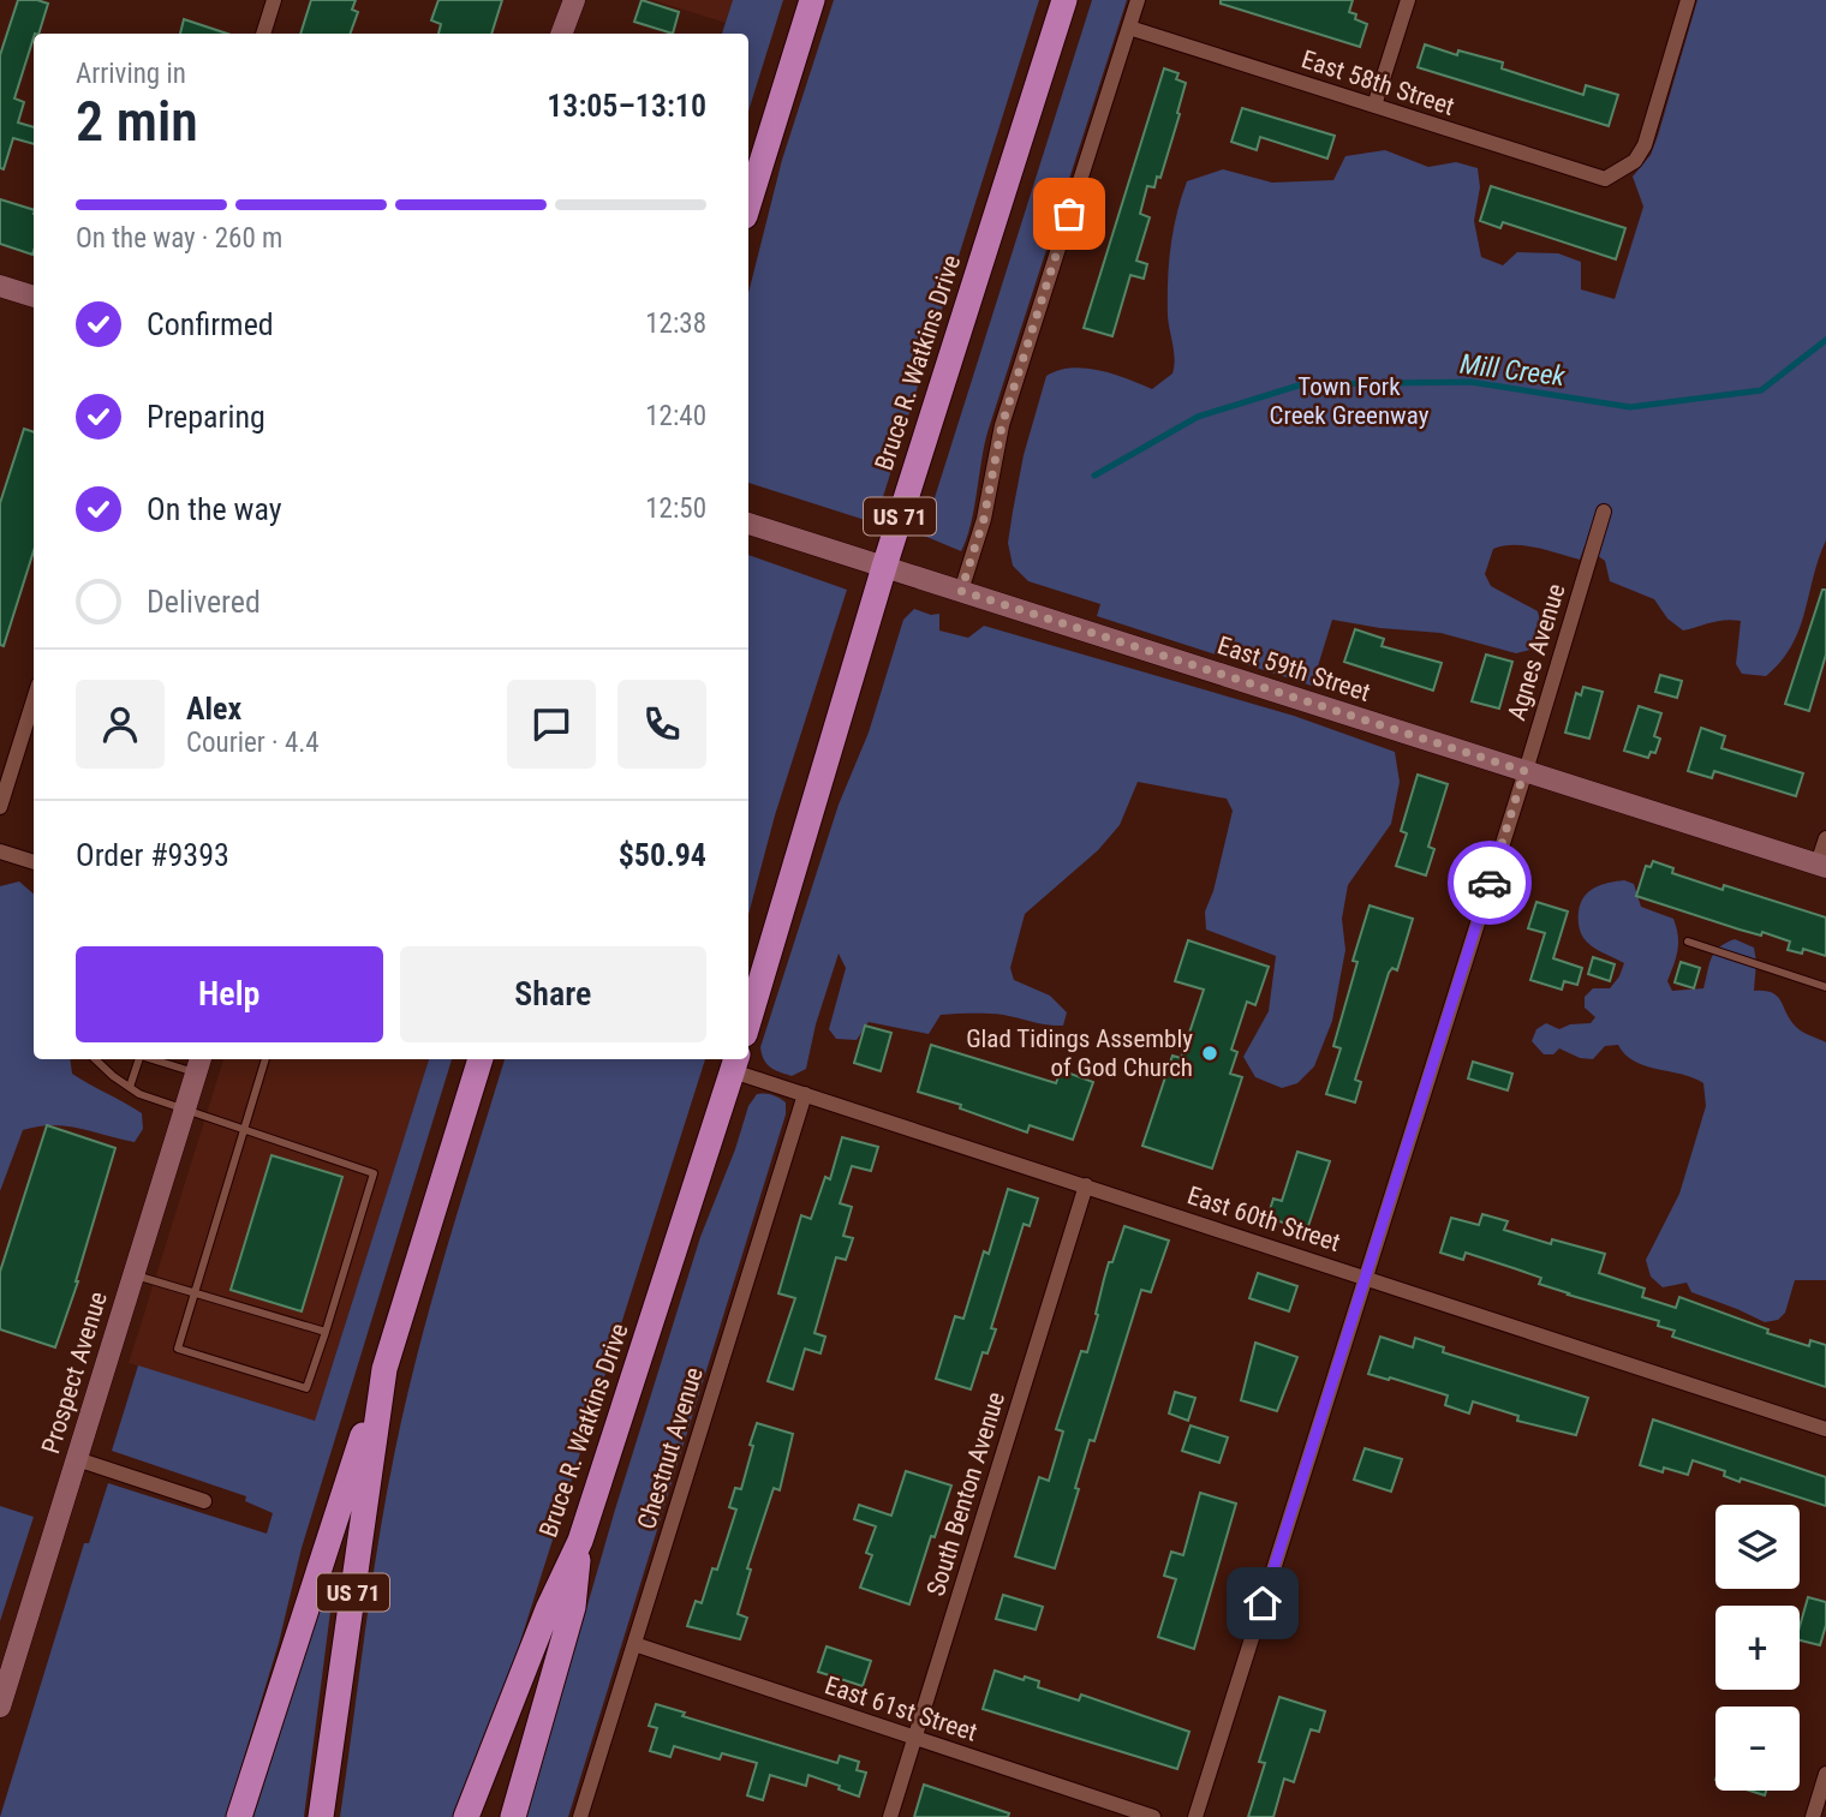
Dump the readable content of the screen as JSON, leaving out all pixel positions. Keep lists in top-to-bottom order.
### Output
{
  "streets": {
    "highway": ["Bruce R. Watkins Drive", "US 71"],
    "street": [
      "East 58th Street",
      "Agnes Avenue",
      "East 59th Street",
      "East 60th Street",
      "Prospect Avenue",
      "Chestnut Avenue",
      "South Benton Avenue",
      "East 61st Street"
    ]
  },
  "crossings": [
    ["Bruce R. Watkins Drive", "East 59th Street"],
    ["Bruce R. Watkins Drive", "East 60th Street"],
    ["Agnes Avenue", "East 59th Street"],
    ["Agnes Avenue", "East 60th Street"],
    ["East 60th Street", "Chestnut Avenue"],
    ["East 60th Street", "South Benton Avenue"],
    ["Chestnut Avenue", "East 61st Street"],
    ["South Benton Avenue", "East 61st Street"]
  ],
  "water": ["Mill Creek"],
  "parks": ["Town Fork Creek Greenway"],
  "places": ["Glad Tidings Assembly of God Church"],
  "page": {
    "heading": ["2 min", "Arriving in", "13:05–13:10"],
    "panel": [
      "Alex",
      "Courier · 4.4",
      "Order #9393",
      "$50.94"
    ],
    "bar": "On the way · 260 m",
    "list": [
      ["Confirmed", "12:38"],
      ["Preparing", "12:40"],
      ["On the way", "12:50"],
      "Delivered"
    ],
    "buttons": ["Help", "Share"],
    "map_buttons": ["+", "−"]
  }
}
